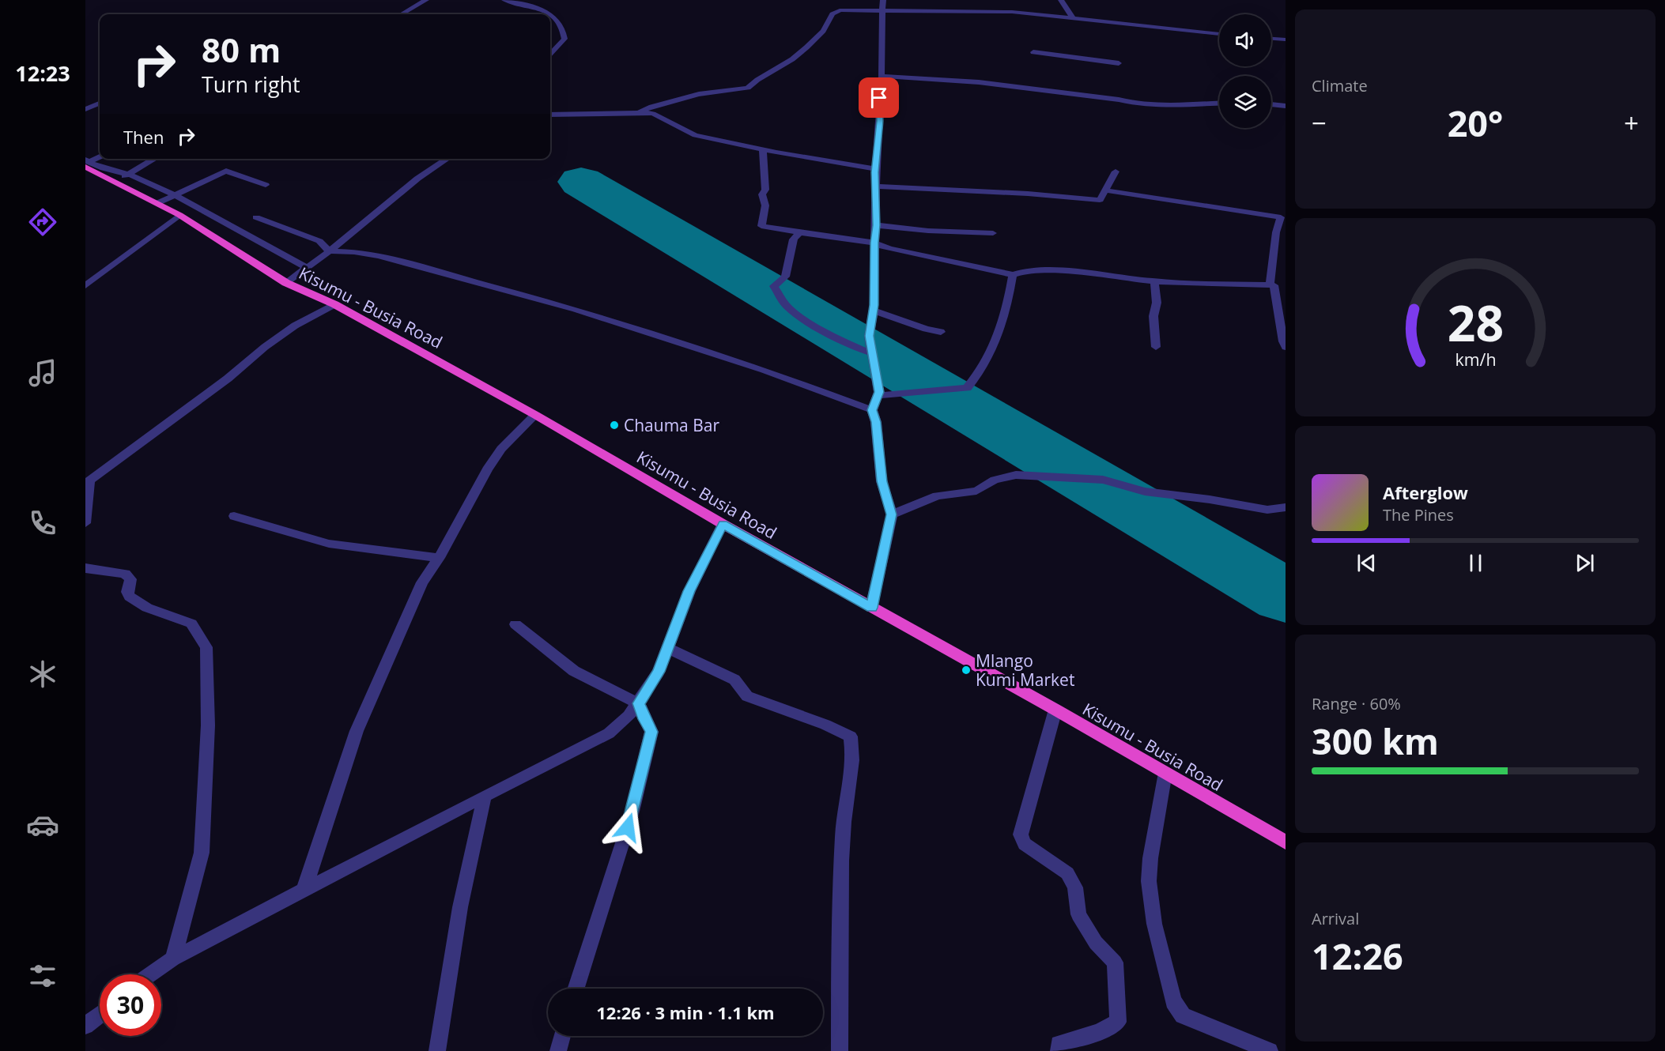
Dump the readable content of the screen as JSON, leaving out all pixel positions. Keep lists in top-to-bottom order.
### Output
{
  "streets": {
    "highway": ["Kisumu - Busia Road"]
  },
  "places": ["Chauma Bar", "Mlango Kumi Market"],
  "page": {
    "tabs": "12:23",
    "tile": [
      "Climate",
      ["Range · 60%", "300 km"],
      ["Arrival", "12:26"]
    ],
    "turn": ["80 m", "Turn right"],
    "heat": ["−", "20°", "+"],
    "then": "Then",
    "song": ["Afterglow", "The Pines"],
    "limit": "30",
    "trip": "12:26 · 3 min · 1.1 km",
    "gauge": ["28", "km/h"]
  }
}
